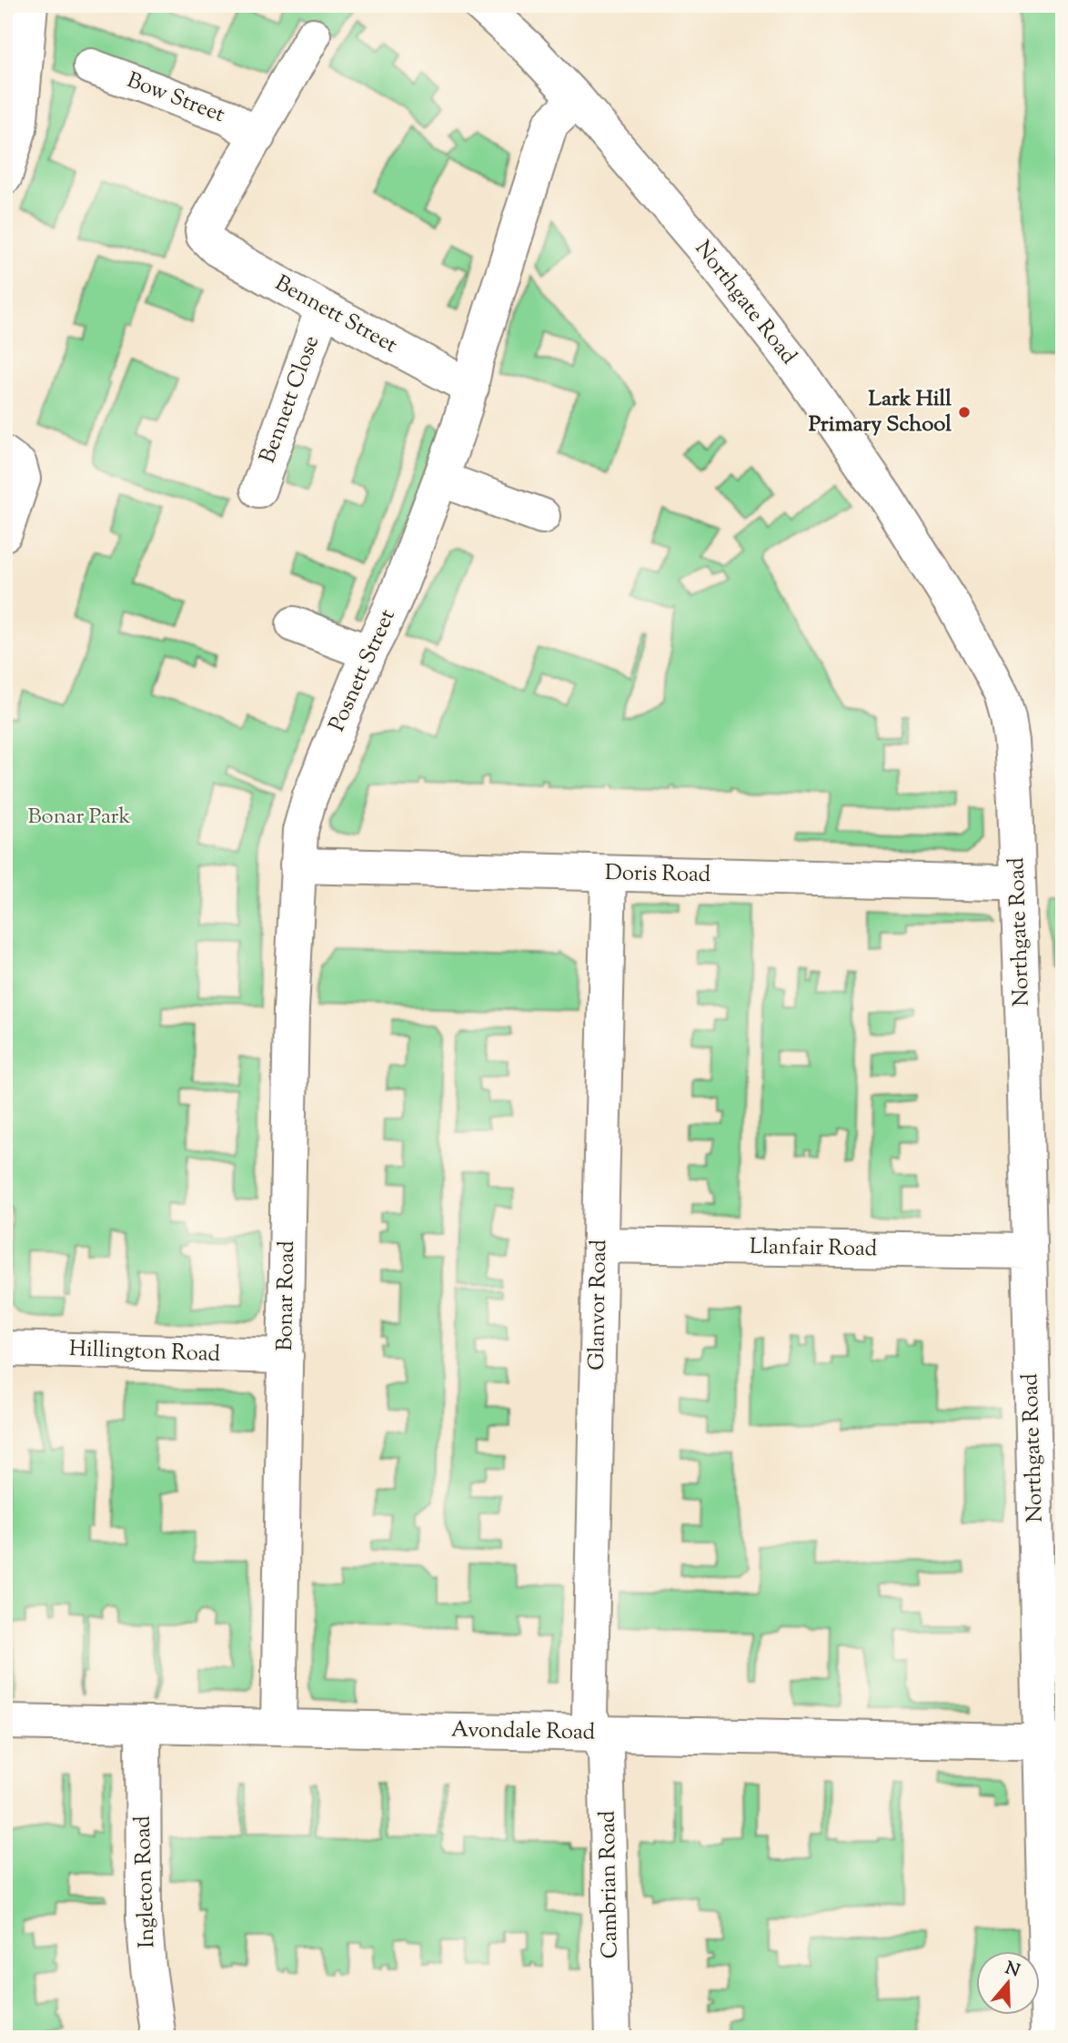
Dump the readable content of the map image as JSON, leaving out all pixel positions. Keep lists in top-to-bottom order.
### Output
{
  "streets": {
    "street": [
      "Bow Street",
      "Northgate Road",
      "Bennett Street",
      "Bennett Close",
      "Posnett Street",
      "Doris Road",
      "Llanfair Road",
      "Bonar Road",
      "Glanvor Road",
      "Hillington Road",
      "Avondale Road",
      "Ingleton Road",
      "Cambrian Road"
    ]
  },
  "crossings": [
    ["Bow Street", "Bennett Street"],
    ["Northgate Road", "Posnett Street"],
    ["Northgate Road", "Doris Road"],
    ["Northgate Road", "Llanfair Road"],
    ["Northgate Road", "Avondale Road"],
    ["Bennett Street", "Bennett Close"],
    ["Bennett Street", "Posnett Street"],
    ["Posnett Street", "Doris Road"],
    ["Posnett Street", "Bonar Road"],
    ["Doris Road", "Bonar Road"],
    ["Doris Road", "Glanvor Road"],
    ["Llanfair Road", "Glanvor Road"],
    ["Bonar Road", "Hillington Road"],
    ["Bonar Road", "Avondale Road"],
    ["Glanvor Road", "Avondale Road"],
    ["Glanvor Road", "Cambrian Road"],
    ["Avondale Road", "Ingleton Road"],
    ["Avondale Road", "Cambrian Road"]
  ],
  "parks": ["Bonar Park"],
  "places": ["Lark Hill Primary School"],
  "north": "top"
}
